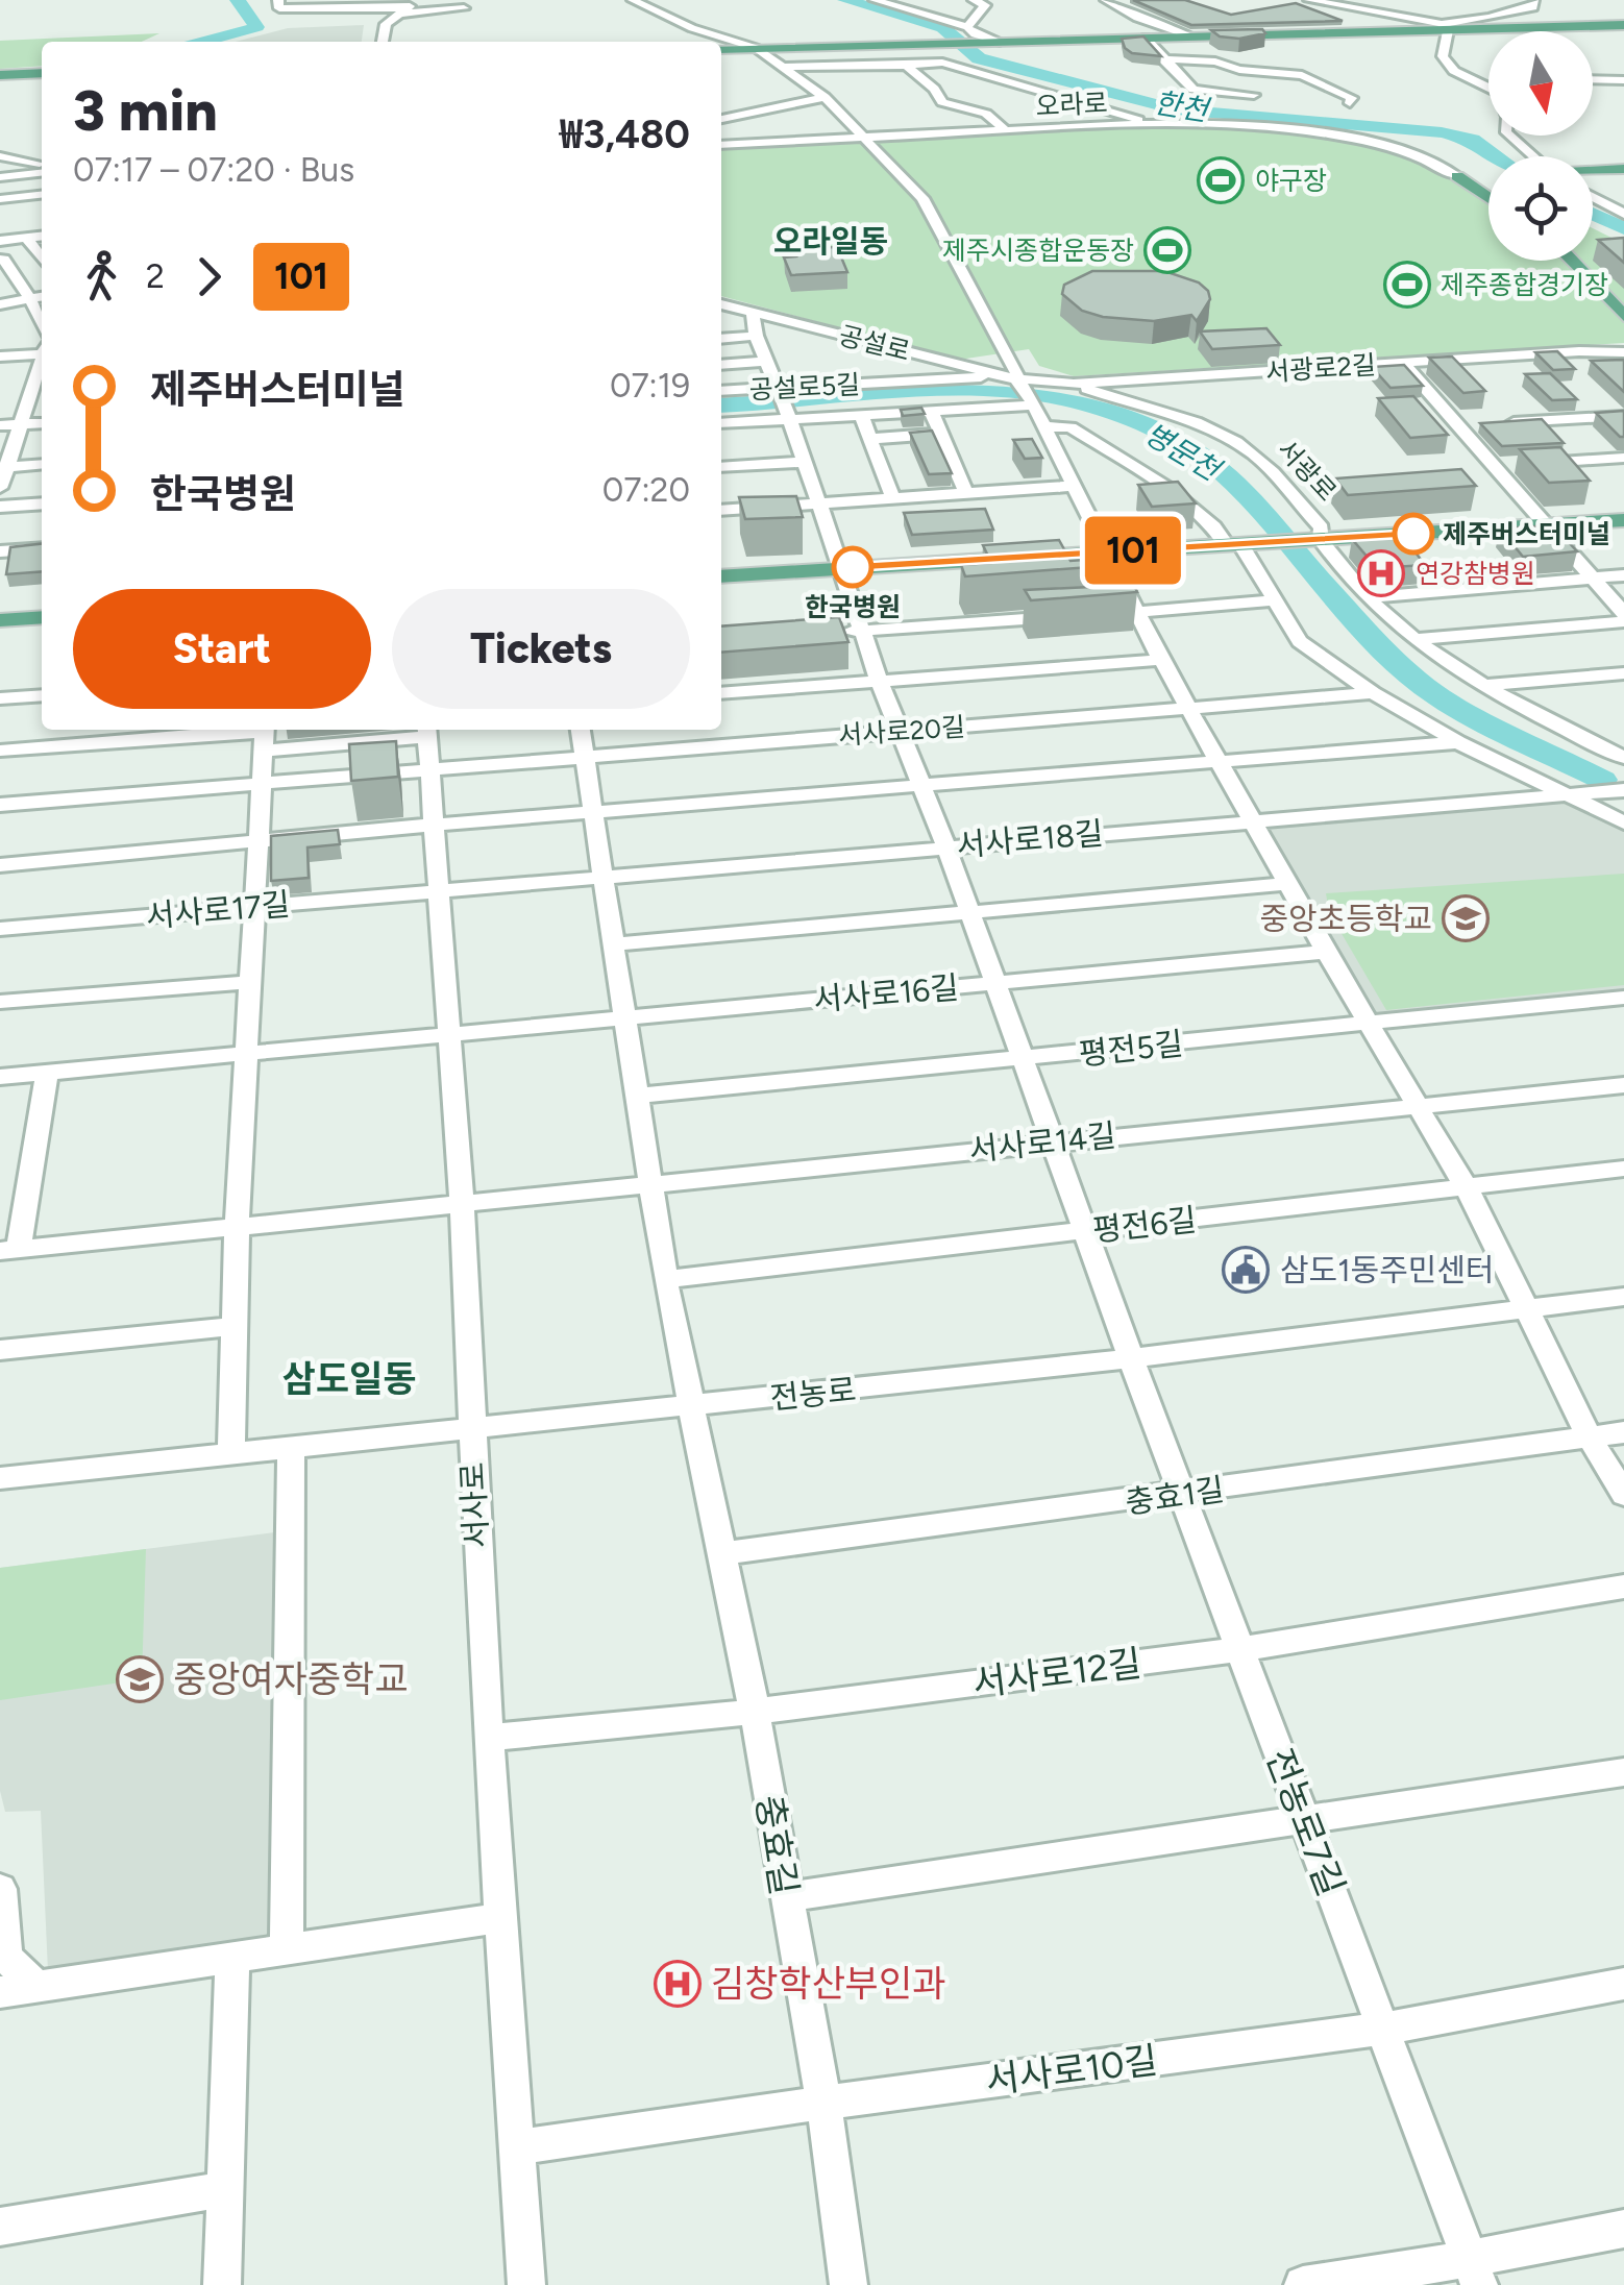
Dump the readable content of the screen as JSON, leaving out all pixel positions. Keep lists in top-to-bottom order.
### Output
{
  "streets": {
    "main road": ["서광로"],
    "street": [
      "오라로",
      "공설로",
      "서광로2길",
      "공설로5길",
      "서사로20길",
      "서사로18길",
      "서사로17길",
      "서사로16길",
      "평전5길",
      "서사로14길",
      "평전6길",
      "전농로",
      "충효1길",
      "서사로",
      "서사로12길",
      "전농로7길",
      "충효길",
      "서사로10길"
    ]
  },
  "crossings": [
    ["공설로", "서광로2길"],
    ["공설로", "공설로5길"],
    ["공설로", "전농로7길"],
    ["서광로2길", "공설로5길"],
    ["서광로2길", "서광로"],
    ["공설로5길", "전농로7길"],
    ["서사로20길", "서사로"],
    ["서사로20길", "전농로7길"],
    ["서사로20길", "충효길"],
    ["서사로18길", "서사로17길"],
    ["서사로18길", "서사로"],
    ["서사로18길", "전농로7길"],
    ["서사로18길", "충효길"],
    ["서사로17길", "서사로"],
    ["서사로16길", "서사로"],
    ["서사로16길", "전농로7길"],
    ["서사로16길", "충효길"],
    ["평전5길", "전농로7길"],
    ["평전5길", "충효길"],
    ["서사로14길", "서사로"],
    ["서사로14길", "전농로7길"],
    ["서사로14길", "충효길"],
    ["평전6길", "전농로7길"],
    ["평전6길", "충효길"],
    ["전농로", "서사로"],
    ["전농로", "전농로7길"],
    ["전농로", "충효길"],
    ["충효1길", "전농로7길"],
    ["충효1길", "충효길"],
    ["서사로", "서사로12길"],
    ["서사로", "서사로10길"],
    ["서사로12길", "전농로7길"],
    ["서사로12길", "충효길"],
    ["전농로7길", "서사로10길"],
    ["충효길", "서사로10길"]
  ],
  "districts": ["오라일동", "삼도일동"],
  "water": ["한천", "병문천"],
  "places": {
    "sports": ["야구장", "제주시종합운동장", "제주종합경기장"],
    "other": ["제주버스터미널", "한국병원"],
    "hospital": ["연강참병원", "김창학산부인과"],
    "school or university": ["중앙초등학교", "중앙여자중학교"],
    "public building": ["삼도1동주민센터"]
  },
  "lines": ["bus line 101"],
  "north": "bottom",
  "page": {
    "on_map": "101",
    "heading": ["3 min", "07:17 – 07:20 · Bus", "₩3,480"],
    "legs": ["2", "101"],
    "list": [
      {
        "name": "제주버스터미널",
        "value": "07:19"
      },
      {
        "name": "한국병원",
        "value": "07:20"
      }
    ],
    "buttons": ["Start", "Tickets"]
  }
}
